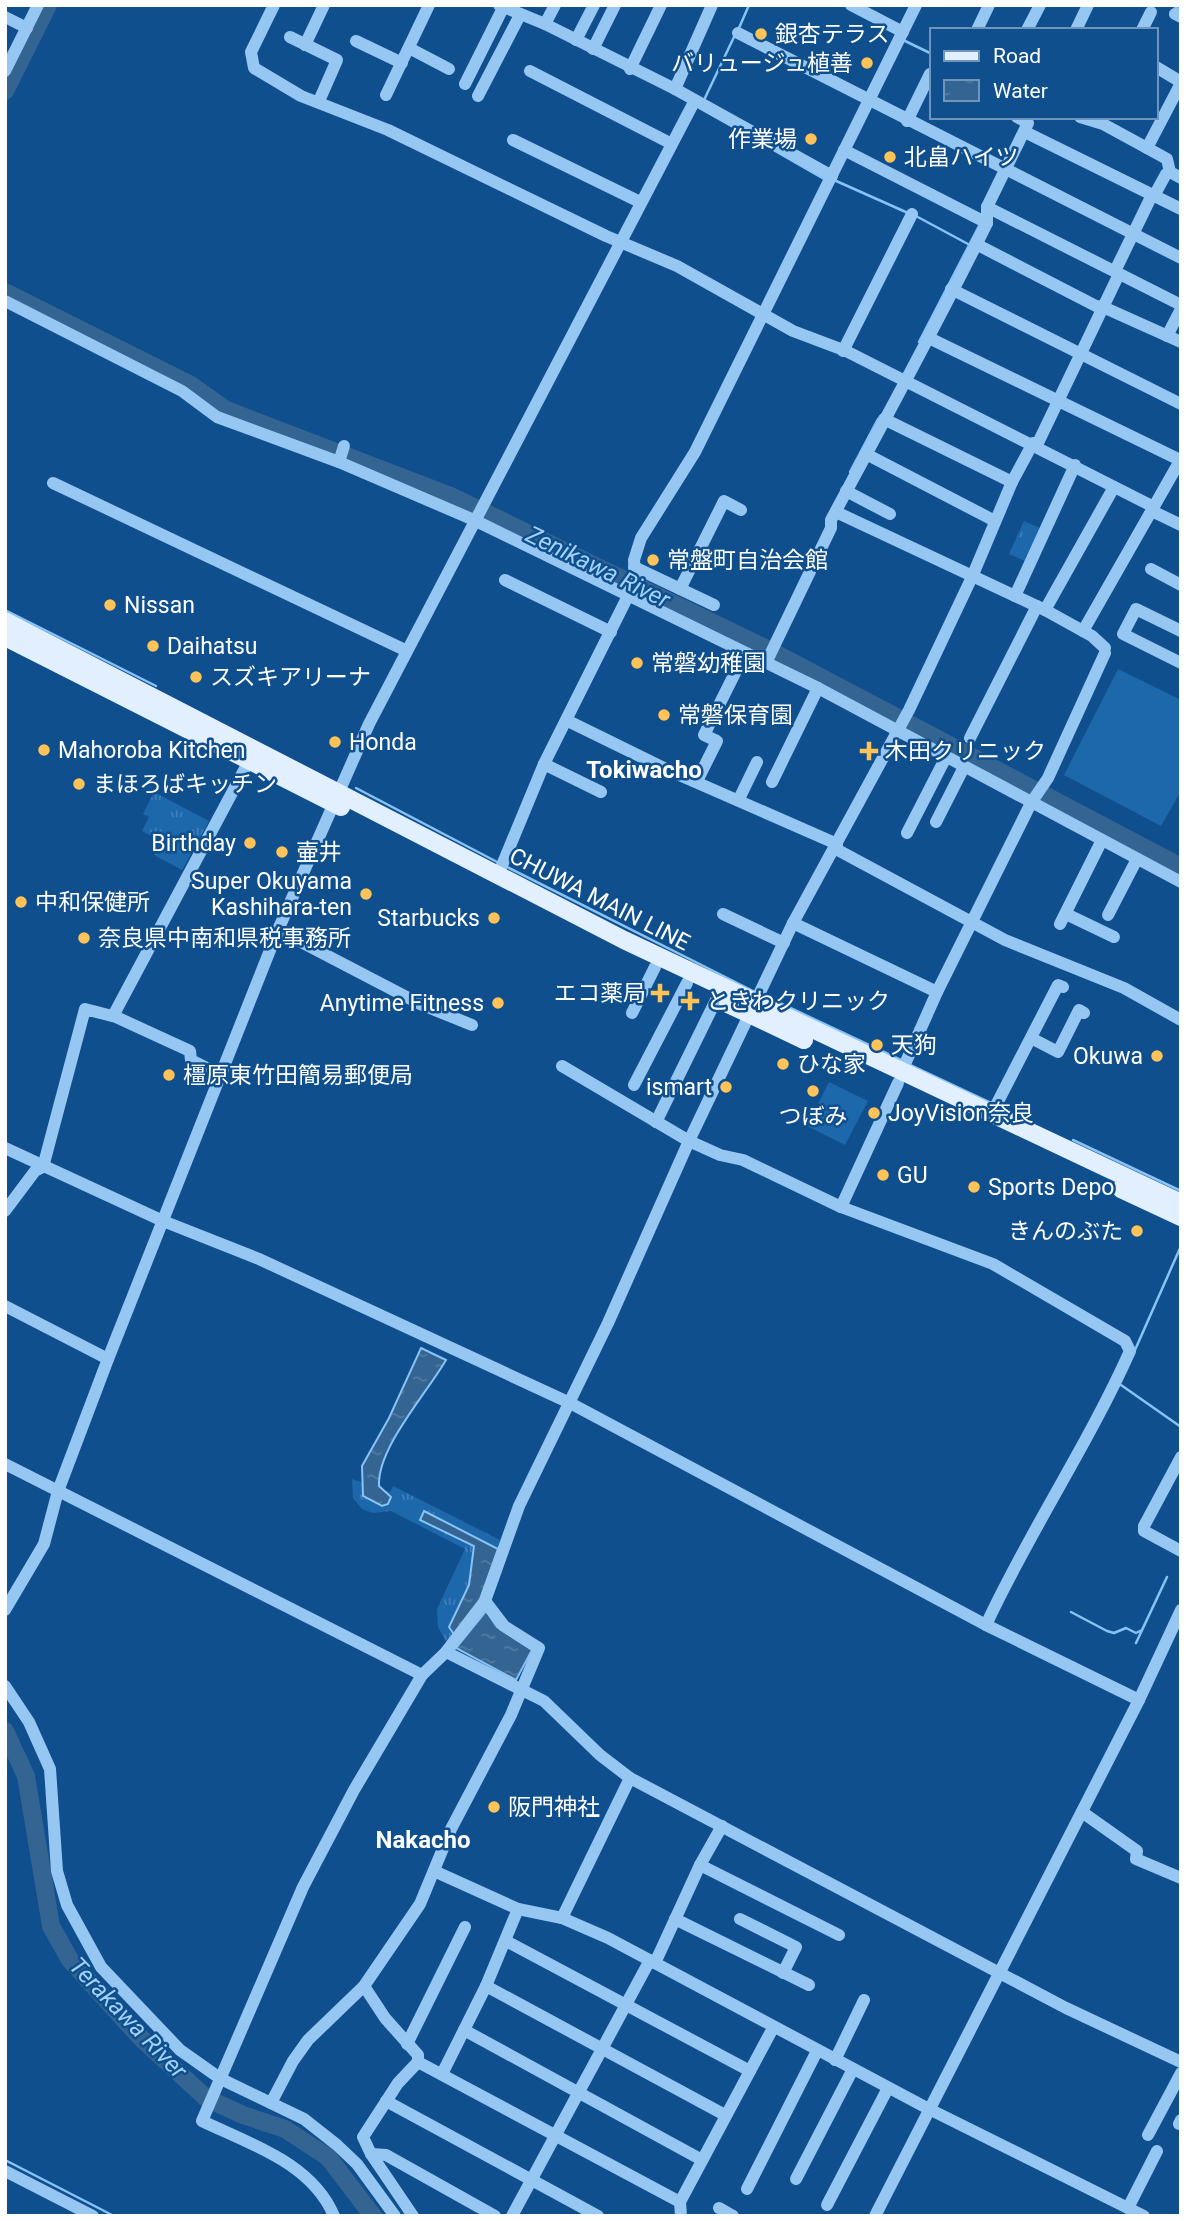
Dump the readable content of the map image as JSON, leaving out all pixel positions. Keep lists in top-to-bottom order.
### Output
{
  "streets": {
    "main road": ["CHUWA MAIN LINE"]
  },
  "districts": ["Tokiwacho", "Nakacho"],
  "water": ["Zenikawa River", "Terakawa River"],
  "places": {
    "other": [
      "銀杏テラス",
      "バリュージュ植善",
      "作業場",
      "北畠ハイツ",
      "常盤町自治会館",
      "Nissan",
      "Daihatsu",
      "常磐幼稚園",
      "スズキアリーナ",
      "常磐保育園",
      "Honda",
      "Mahoroba Kitchen",
      "まほろばキッチン",
      "Birthday",
      "壷井",
      "Super Okuyama Kashihara-ten",
      "中和保健所",
      "Starbucks",
      "奈良県中南和県税事務所",
      "Anytime Fitness",
      "天狗",
      "Okuwa",
      "ひな家",
      "橿原東竹田簡易郵便局",
      "ismart",
      "つぼみ",
      "JoyVision奈良",
      "GU",
      "Sports Depo",
      "きんのぶた",
      "阪門神社"
    ],
    "health": ["木田クリニック", "エコ薬局", "ときわクリニック"]
  },
  "legend": ["Road", "Water"]
}
